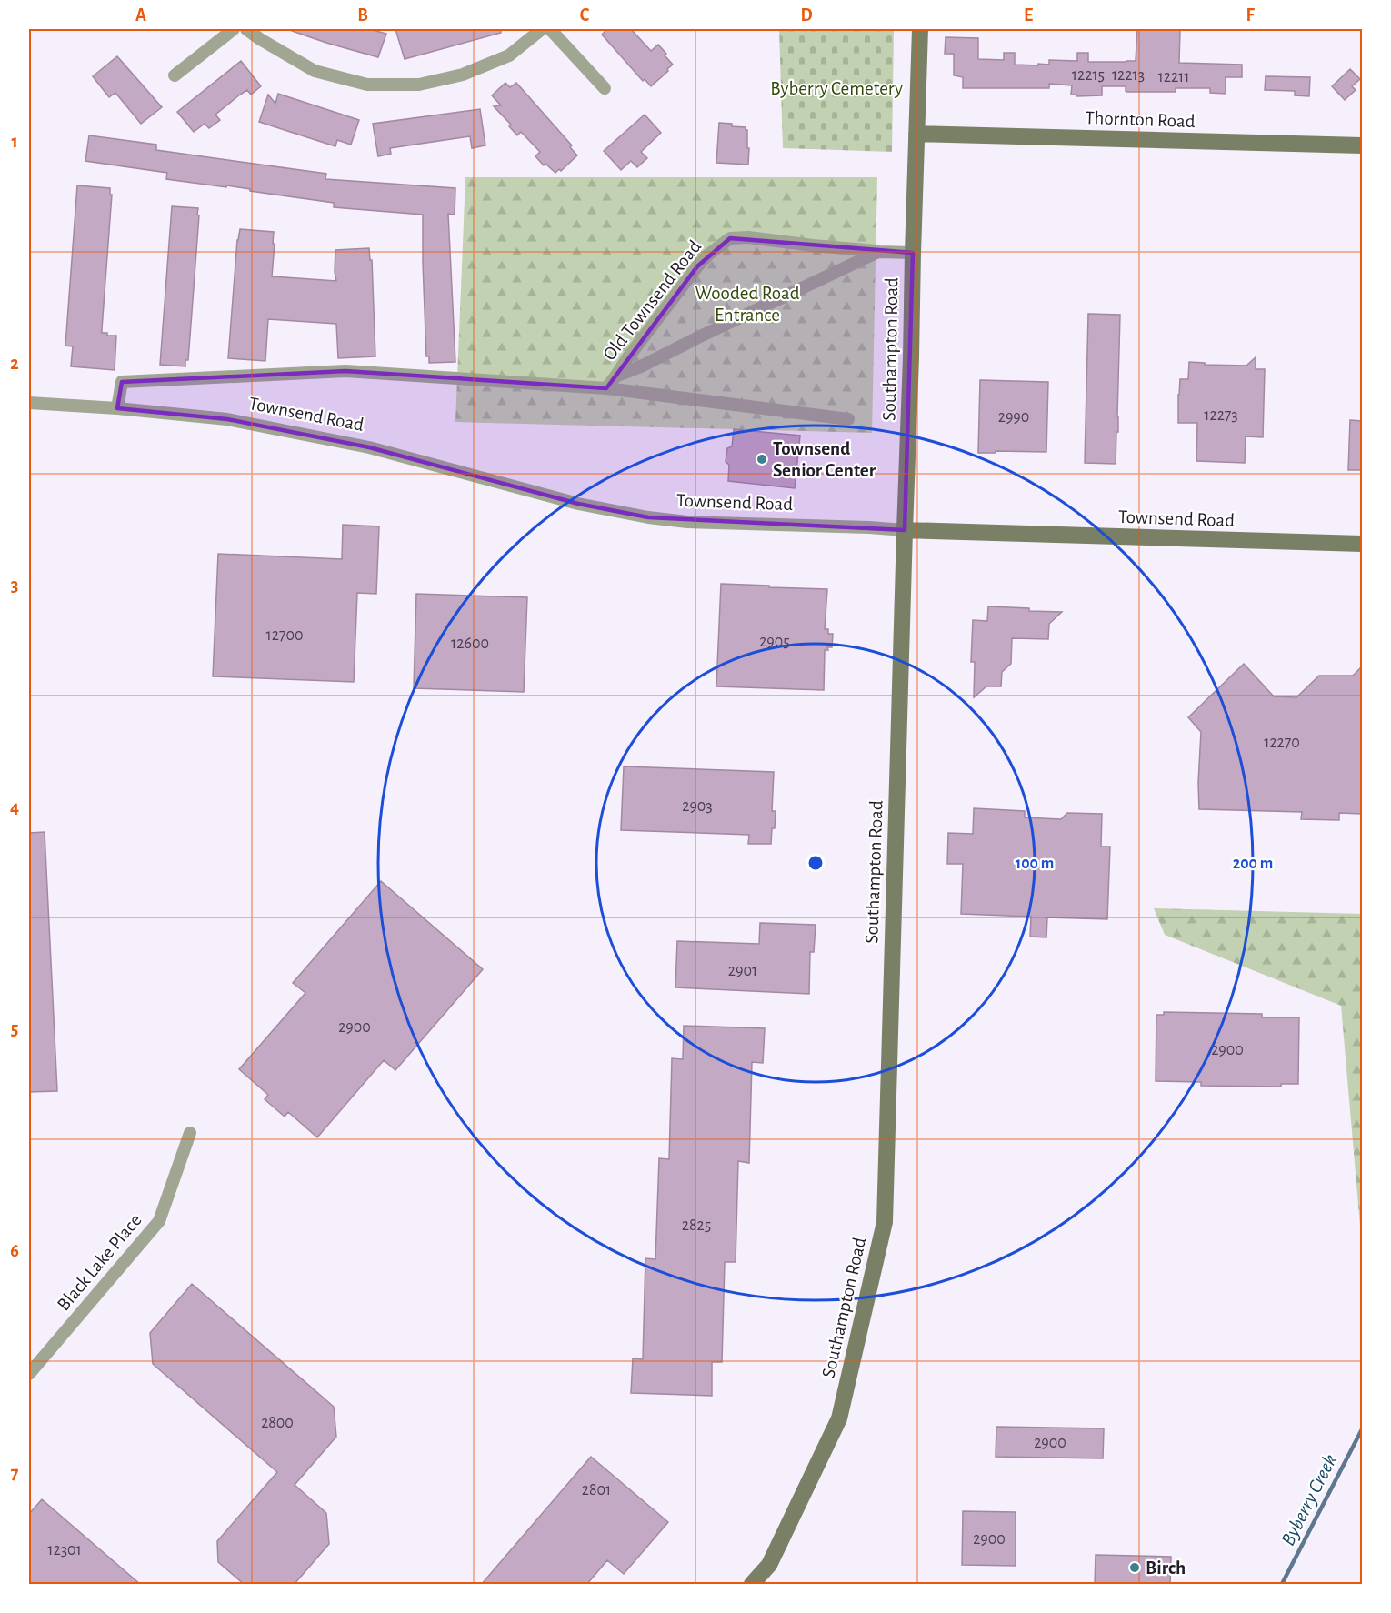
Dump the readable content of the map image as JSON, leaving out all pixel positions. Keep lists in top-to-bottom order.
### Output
{
  "streets": {
    "street": [
      "Thornton Road",
      "Old Townsend Road",
      "Southampton Road",
      "Townsend Road",
      "Black Lake Place"
    ]
  },
  "crossings": [
    ["Thornton Road", "Southampton Road"],
    ["Old Townsend Road", "Southampton Road"],
    ["Old Townsend Road", "Townsend Road"],
    ["Southampton Road", "Townsend Road"]
  ],
  "water": ["Byberry Creek"],
  "parks": ["Byberry Cemetery", "Wooded Road Entrance"],
  "places": ["Townsend Senior Center", "Birch"],
  "house_numbers": [
    "12215",
    "12213",
    "12211",
    "12273",
    "2990",
    "12700",
    "2905",
    "12600",
    "12270",
    "2903",
    "2901",
    "2900",
    "2900",
    "2825",
    "2800",
    "2900",
    "2801",
    "2900",
    "12301"
  ],
  "grid": {
    "columns": [
      "A",
      "B",
      "C",
      "D",
      "E",
      "F"
    ],
    "rows": [
      "1",
      "2",
      "3",
      "4",
      "5",
      "6",
      "7"
    ]
  },
  "rings": ["100 m", "200 m"]
}
